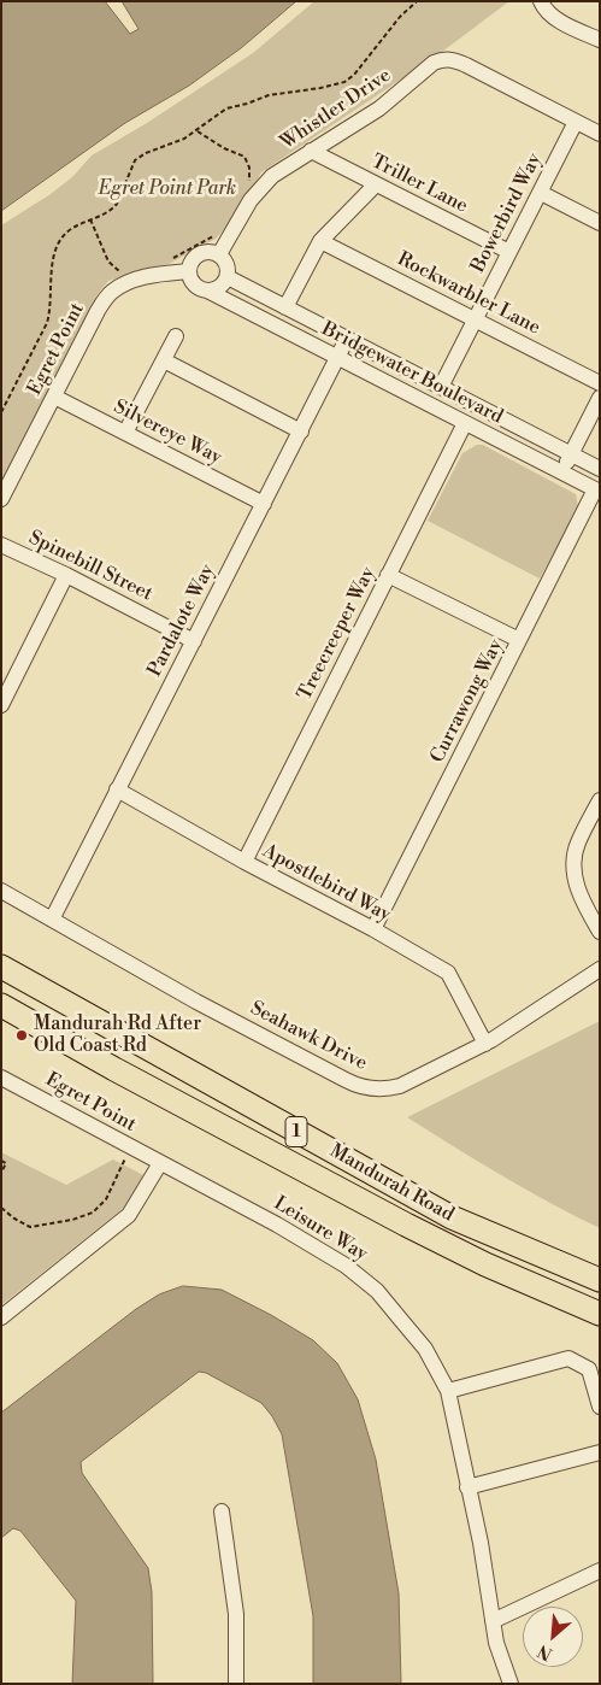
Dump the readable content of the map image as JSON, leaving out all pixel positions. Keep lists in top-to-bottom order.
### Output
{
  "streets": {
    "highway": ["1", "Mandurah Road"],
    "street": [
      "Whistler Drive",
      "Triller Lane",
      "Bowerbird Way",
      "Rockwarbler Lane",
      "Egret Point",
      "Bridgewater Boulevard",
      "Silvereye Way",
      "Spinebill Street",
      "Pardalote Way",
      "Treecreeper Way",
      "Currawong Way",
      "Apostlebird Way",
      "Seahawk Drive",
      "Leisure Way"
    ]
  },
  "crossings": [
    ["Whistler Drive", "Triller Lane"],
    ["Whistler Drive", "Bowerbird Way"],
    ["Whistler Drive", "Egret Point"],
    ["Whistler Drive", "Bridgewater Boulevard"],
    ["Triller Lane", "Bowerbird Way"],
    ["Bowerbird Way", "Rockwarbler Lane"],
    ["Bowerbird Way", "Bridgewater Boulevard"],
    ["Egret Point", "Bridgewater Boulevard"],
    ["Egret Point", "Silvereye Way"],
    ["Egret Point", "Leisure Way"],
    ["Bridgewater Boulevard", "Pardalote Way"],
    ["Bridgewater Boulevard", "Treecreeper Way"],
    ["Bridgewater Boulevard", "Currawong Way"],
    ["Silvereye Way", "Pardalote Way"],
    ["Spinebill Street", "Pardalote Way"],
    ["Pardalote Way", "Apostlebird Way"],
    ["Pardalote Way", "Seahawk Drive"],
    ["Treecreeper Way", "Apostlebird Way"],
    ["Currawong Way", "Apostlebird Way"],
    ["Apostlebird Way", "Seahawk Drive"]
  ],
  "parks": ["Egret Point Park"],
  "places": ["Mandurah Rd After Old Coast Rd"],
  "north": "bottom left"
}
